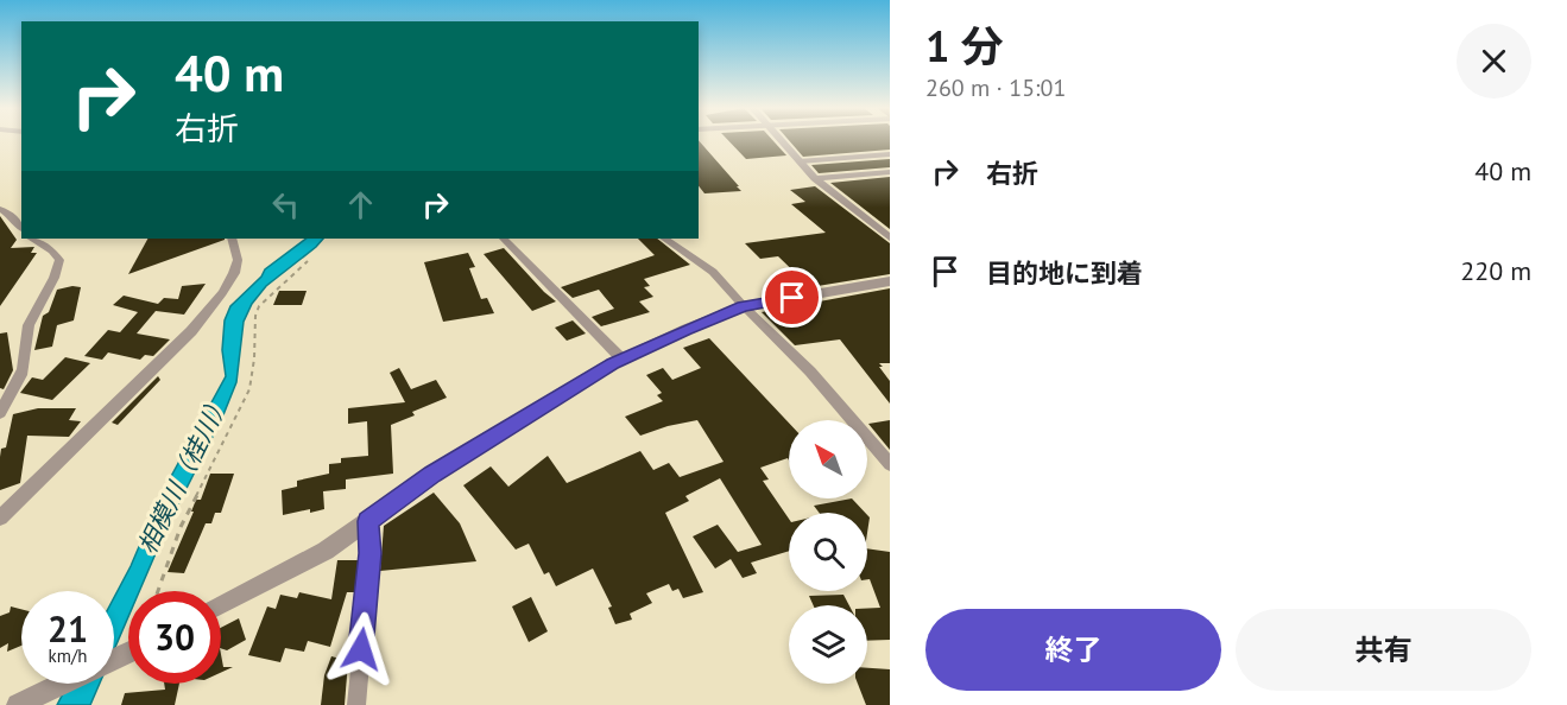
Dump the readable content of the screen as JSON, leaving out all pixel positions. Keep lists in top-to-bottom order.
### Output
{
  "water": ["相模川（桂川）"],
  "north": "top left",
  "page": {
    "heading": ["1 分", "260 m · 15:01"],
    "turn": ["40 m", "右折"],
    "list": [
      {
        "name": "右折",
        "value": "40 m"
      },
      {
        "name": "目的地に到着",
        "value": "220 m"
      }
    ],
    "speed": "21 km/h",
    "limit": "30",
    "buttons": ["終了", "共有"]
  }
}
